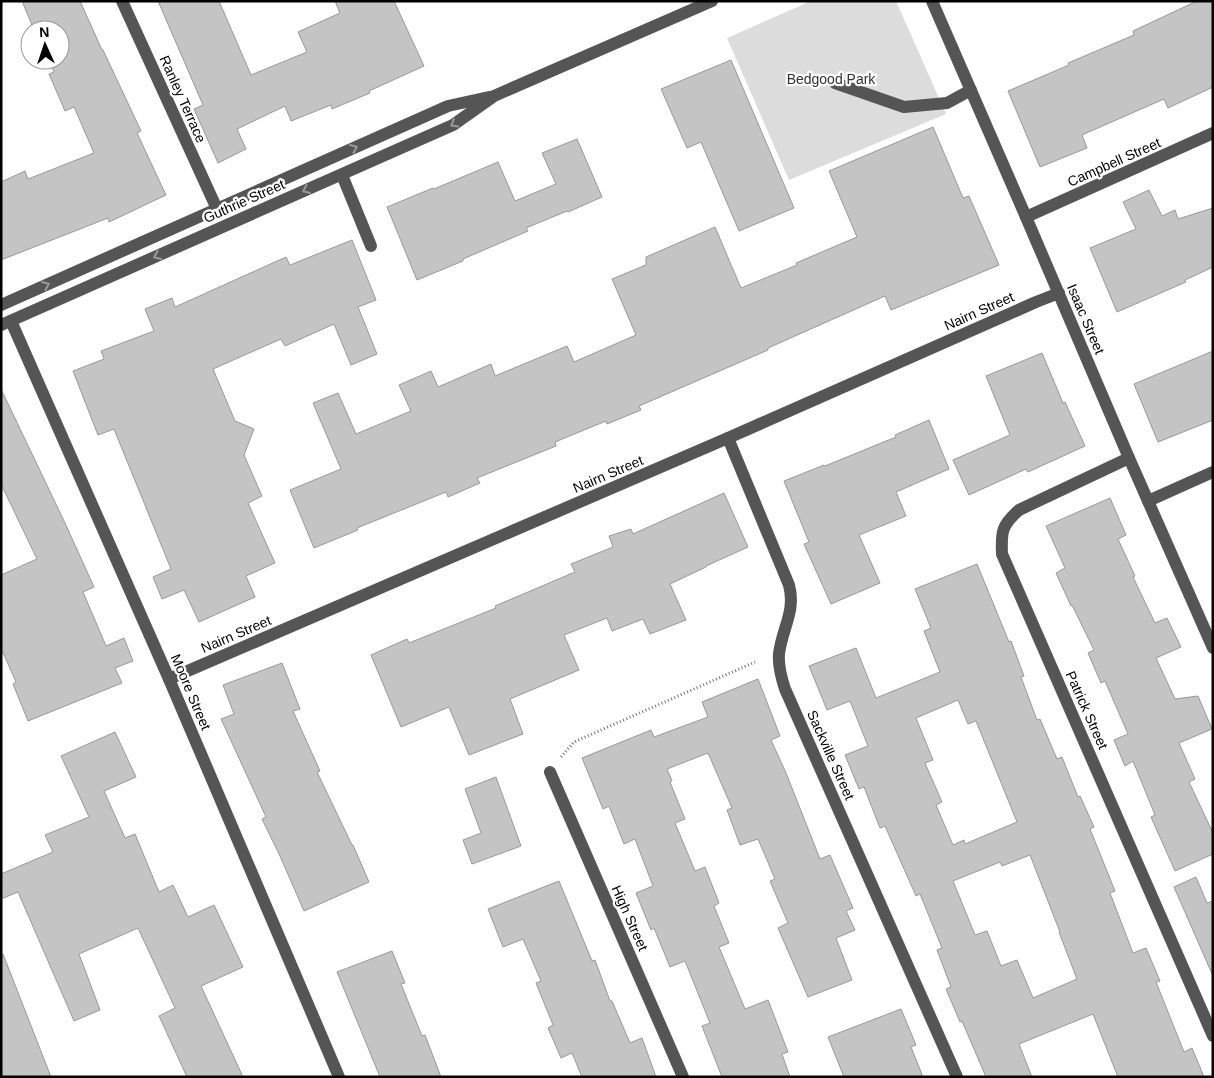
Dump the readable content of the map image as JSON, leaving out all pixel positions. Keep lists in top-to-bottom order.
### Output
{
  "streets": {
    "street": [
      "Ranley Terrace",
      "Campbell Street",
      "Guthrie Street",
      "Nairn Street",
      "Isaac Street",
      "Moore Street",
      "Patrick Street",
      "Sackville Street",
      "High Street"
    ]
  },
  "crossings": [
    ["Ranley Terrace", "Guthrie Street"],
    ["Campbell Street", "Isaac Street"],
    ["Guthrie Street", "Moore Street"],
    ["Nairn Street", "Isaac Street"],
    ["Nairn Street", "Moore Street"],
    ["Nairn Street", "Sackville Street"],
    ["Isaac Street", "Patrick Street"]
  ],
  "parks": ["Bedgood Park"],
  "north": "top"
}
